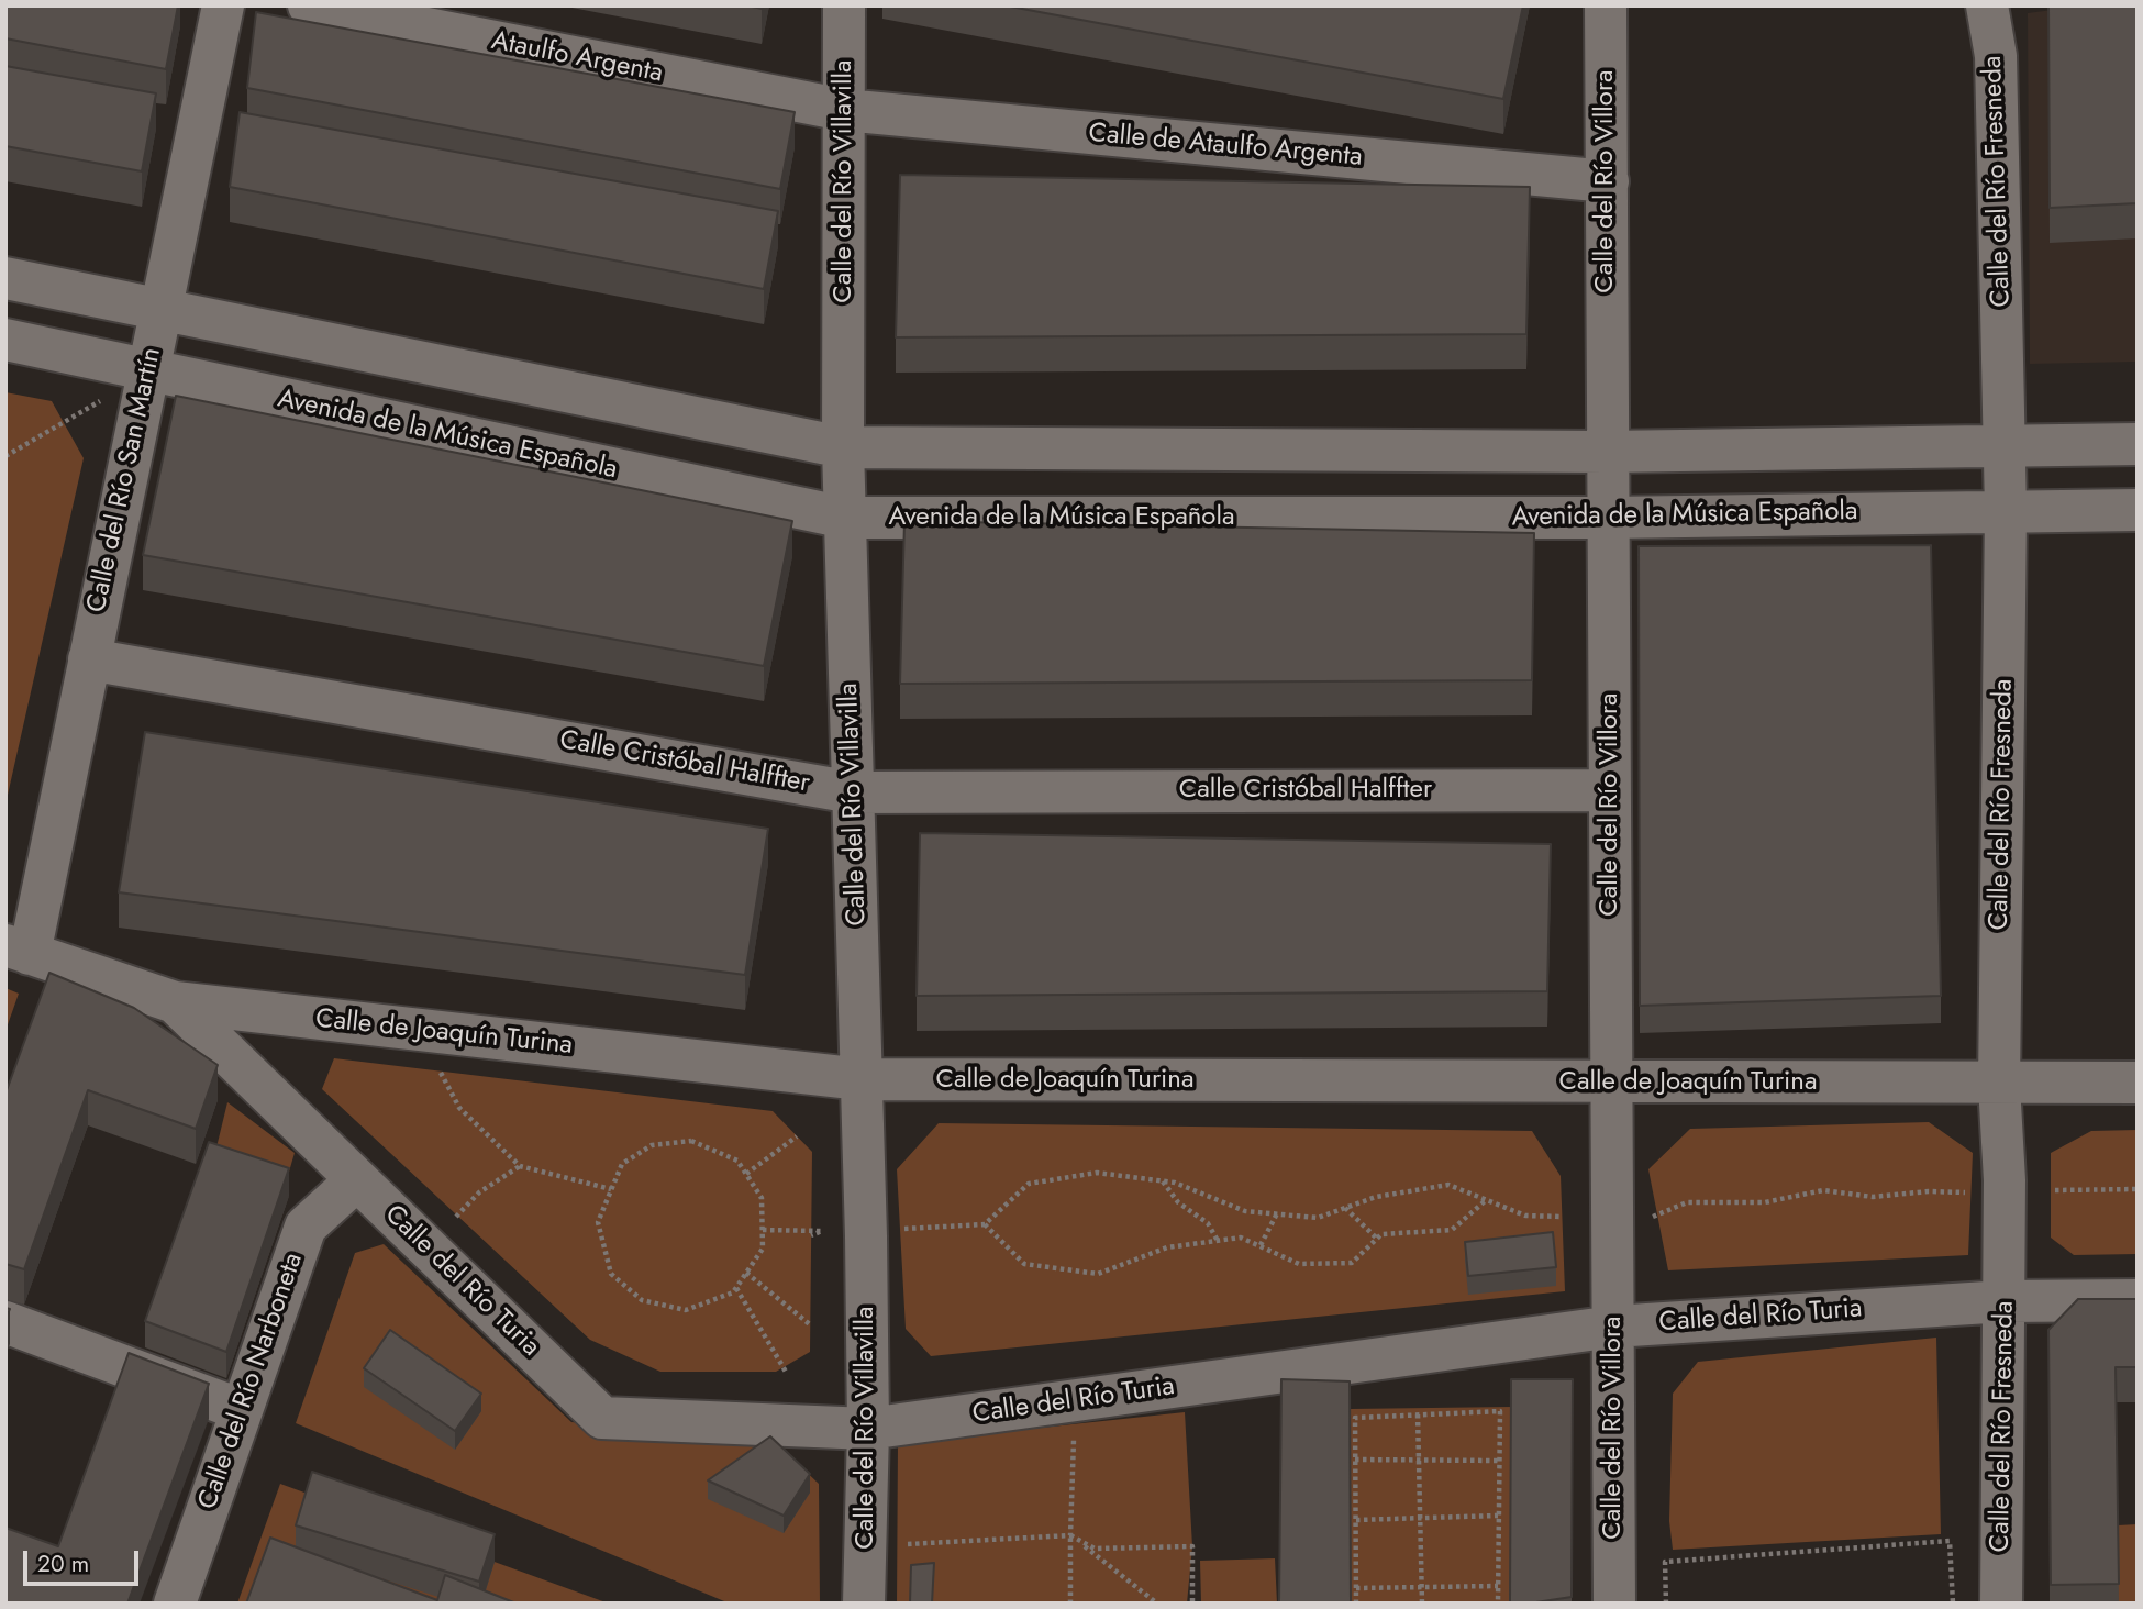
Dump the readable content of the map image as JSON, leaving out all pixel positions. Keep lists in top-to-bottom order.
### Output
{
  "streets": {
    "street": [
      "Ataulfo Argenta",
      "Calle de Ataulfo Argenta",
      "Calle del Río Villavilla",
      "Calle del Río Villora",
      "Calle del Río Fresneda",
      "Avenida de la Música Española",
      "Calle del Río San Martín",
      "Calle Cristóbal Halffter",
      "Calle de Joaquín Turina",
      "Calle del Río Turia",
      "Calle del Río Narboneta"
    ]
  },
  "crossings": [
    ["Ataulfo Argenta", "Calle de Ataulfo Argenta"],
    ["Ataulfo Argenta", "Calle del Río Villavilla"],
    ["Calle de Ataulfo Argenta", "Calle del Río Villavilla"],
    ["Calle de Ataulfo Argenta", "Calle del Río Villora"],
    ["Calle del Río Villavilla", "Avenida de la Música Española"],
    ["Calle del Río Villavilla", "Calle Cristóbal Halffter"],
    ["Calle del Río Villavilla", "Calle de Joaquín Turina"],
    ["Calle del Río Villavilla", "Calle del Río Turia"],
    ["Calle del Río Villora", "Avenida de la Música Española"],
    ["Calle del Río Villora", "Calle Cristóbal Halffter"],
    ["Calle del Río Villora", "Calle de Joaquín Turina"],
    ["Calle del Río Villora", "Calle del Río Turia"],
    ["Calle del Río Fresneda", "Avenida de la Música Española"],
    ["Calle del Río Fresneda", "Calle de Joaquín Turina"],
    ["Calle del Río Fresneda", "Calle del Río Turia"],
    ["Avenida de la Música Española", "Calle del Río San Martín"],
    ["Calle del Río San Martín", "Calle Cristóbal Halffter"],
    ["Calle del Río San Martín", "Calle de Joaquín Turina"],
    ["Calle de Joaquín Turina", "Calle del Río Turia"],
    ["Calle del Río Turia", "Calle del Río Narboneta"]
  ],
  "scale_bar": "20 m"
}
